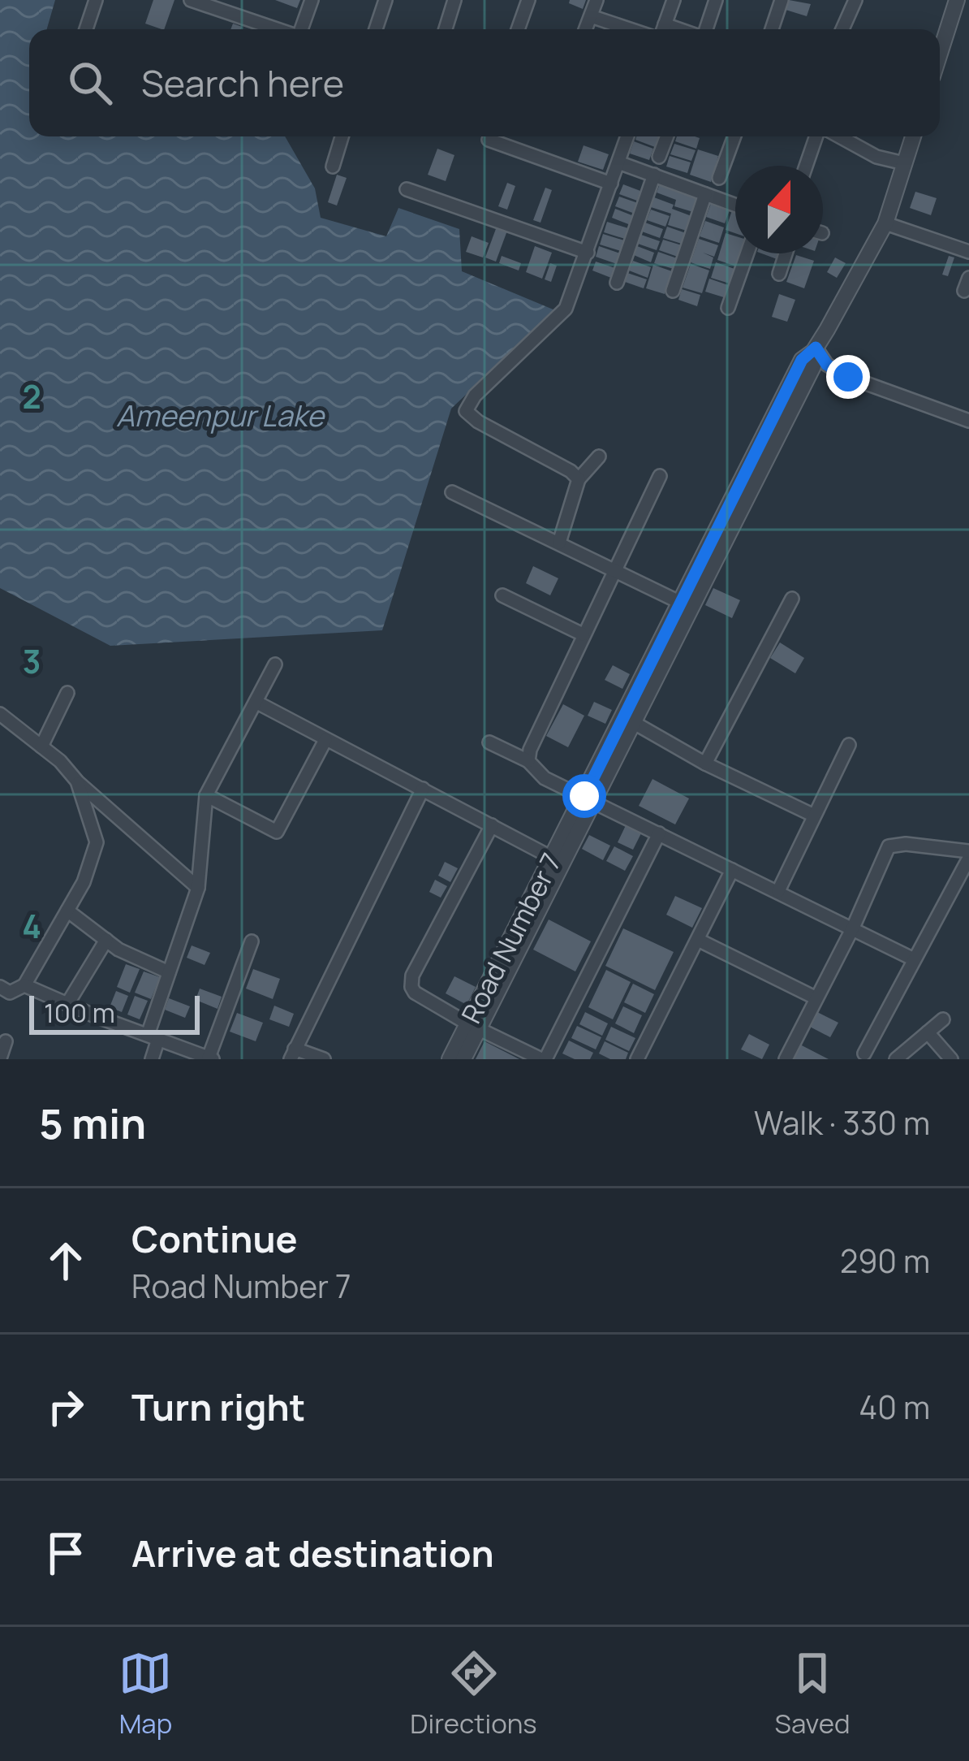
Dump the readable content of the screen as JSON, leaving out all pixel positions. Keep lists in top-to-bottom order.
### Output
{
  "streets": {
    "street": ["Road Number 7"]
  },
  "water": ["Ameenpur Lake"],
  "scale_bar": "100 m",
  "north": "top",
  "page": {
    "search": "Search here",
    "scale": "100 m",
    "heading": ["5 min", "Walk · 330 m"],
    "list": [
      ["Continue", "Road Number 7", "290 m"],
      ["Turn right", "40 m"],
      "Arrive at destination"
    ],
    "nav": ["Map", "Directions", "Saved"]
  },
  "grid": {
    "rows": ["2", "3", "4"]
  }
}
